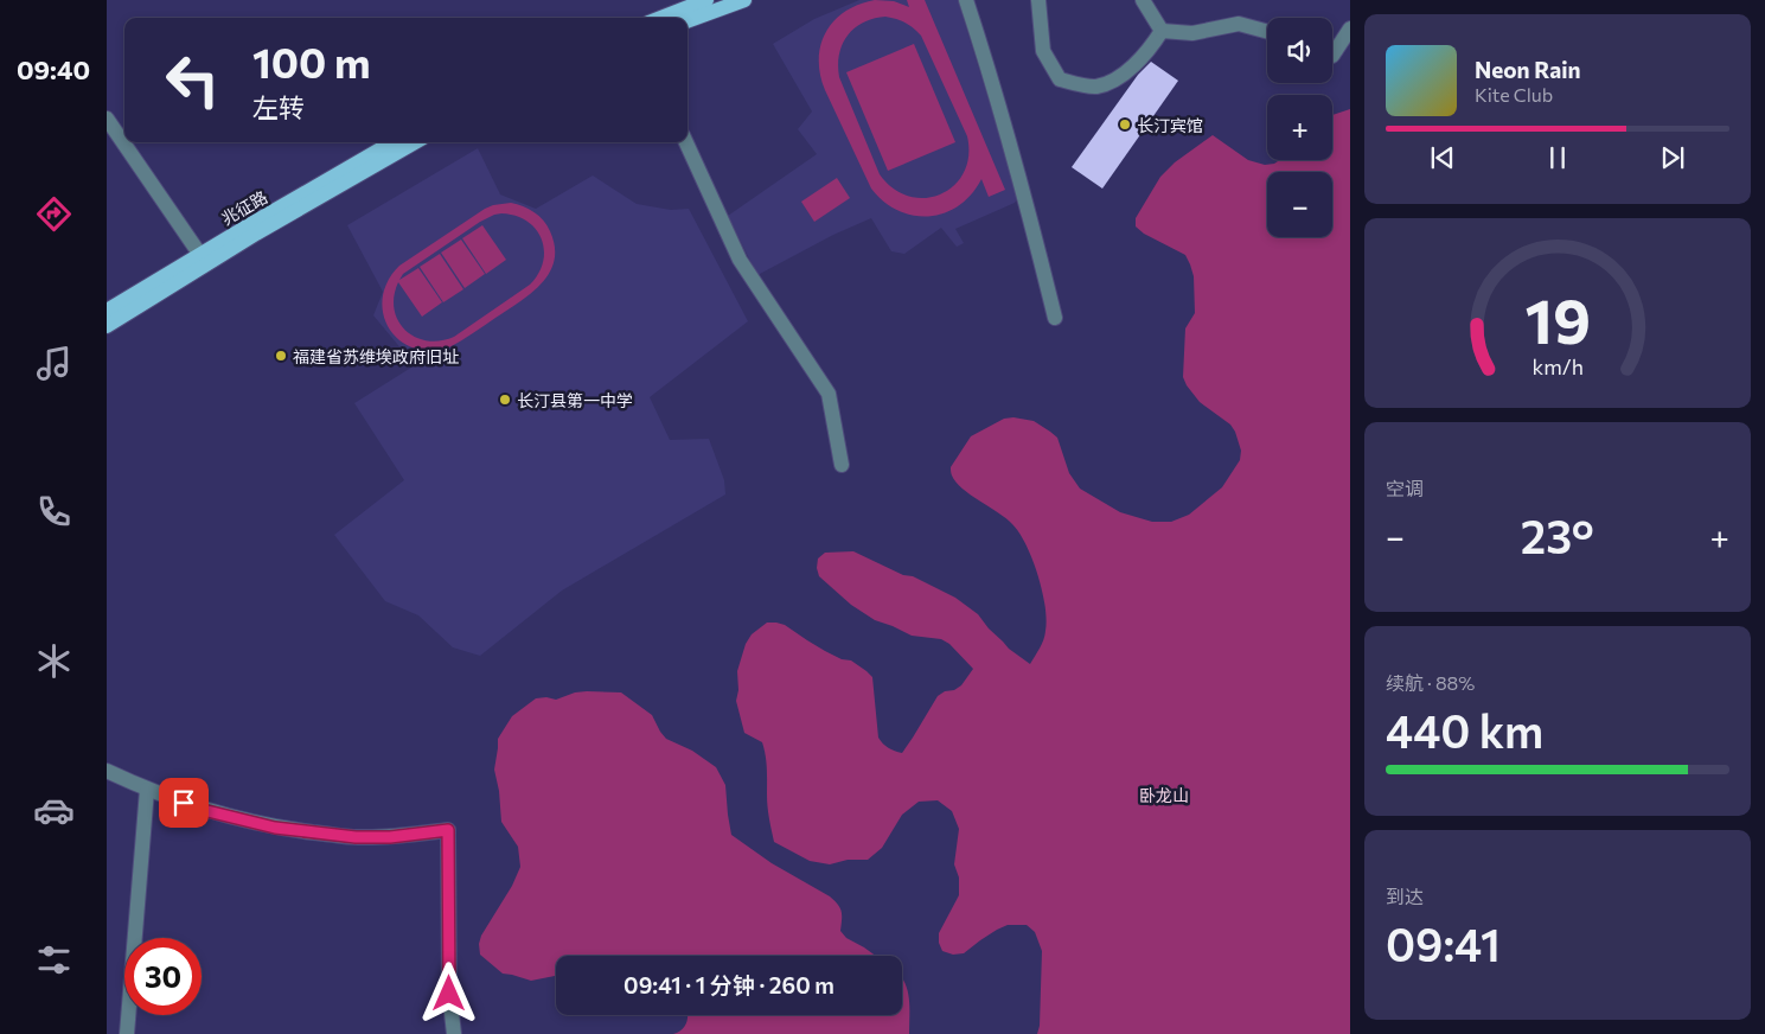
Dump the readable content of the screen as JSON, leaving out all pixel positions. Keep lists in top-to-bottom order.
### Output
{
  "streets": {
    "main road": ["兆征路"]
  },
  "parks": ["卧龙山"],
  "places": ["长汀宾馆", "福建省苏维埃政府旧址", "长汀县第一中学"],
  "page": {
    "tabs": "09:40",
    "map_buttons": ["+", "−"],
    "turn": ["100 m", "左转"],
    "song": ["Neon Rain", "Kite Club"],
    "tile": [
      "空调",
      ["续航 · 88%", "440 km"],
      ["到达", "09:41"]
    ],
    "heat": ["−", "23°", "+"],
    "limit": "30",
    "trip": "09:41 · 1 分钟 · 260 m",
    "gauge": ["19", "km/h"]
  }
}
